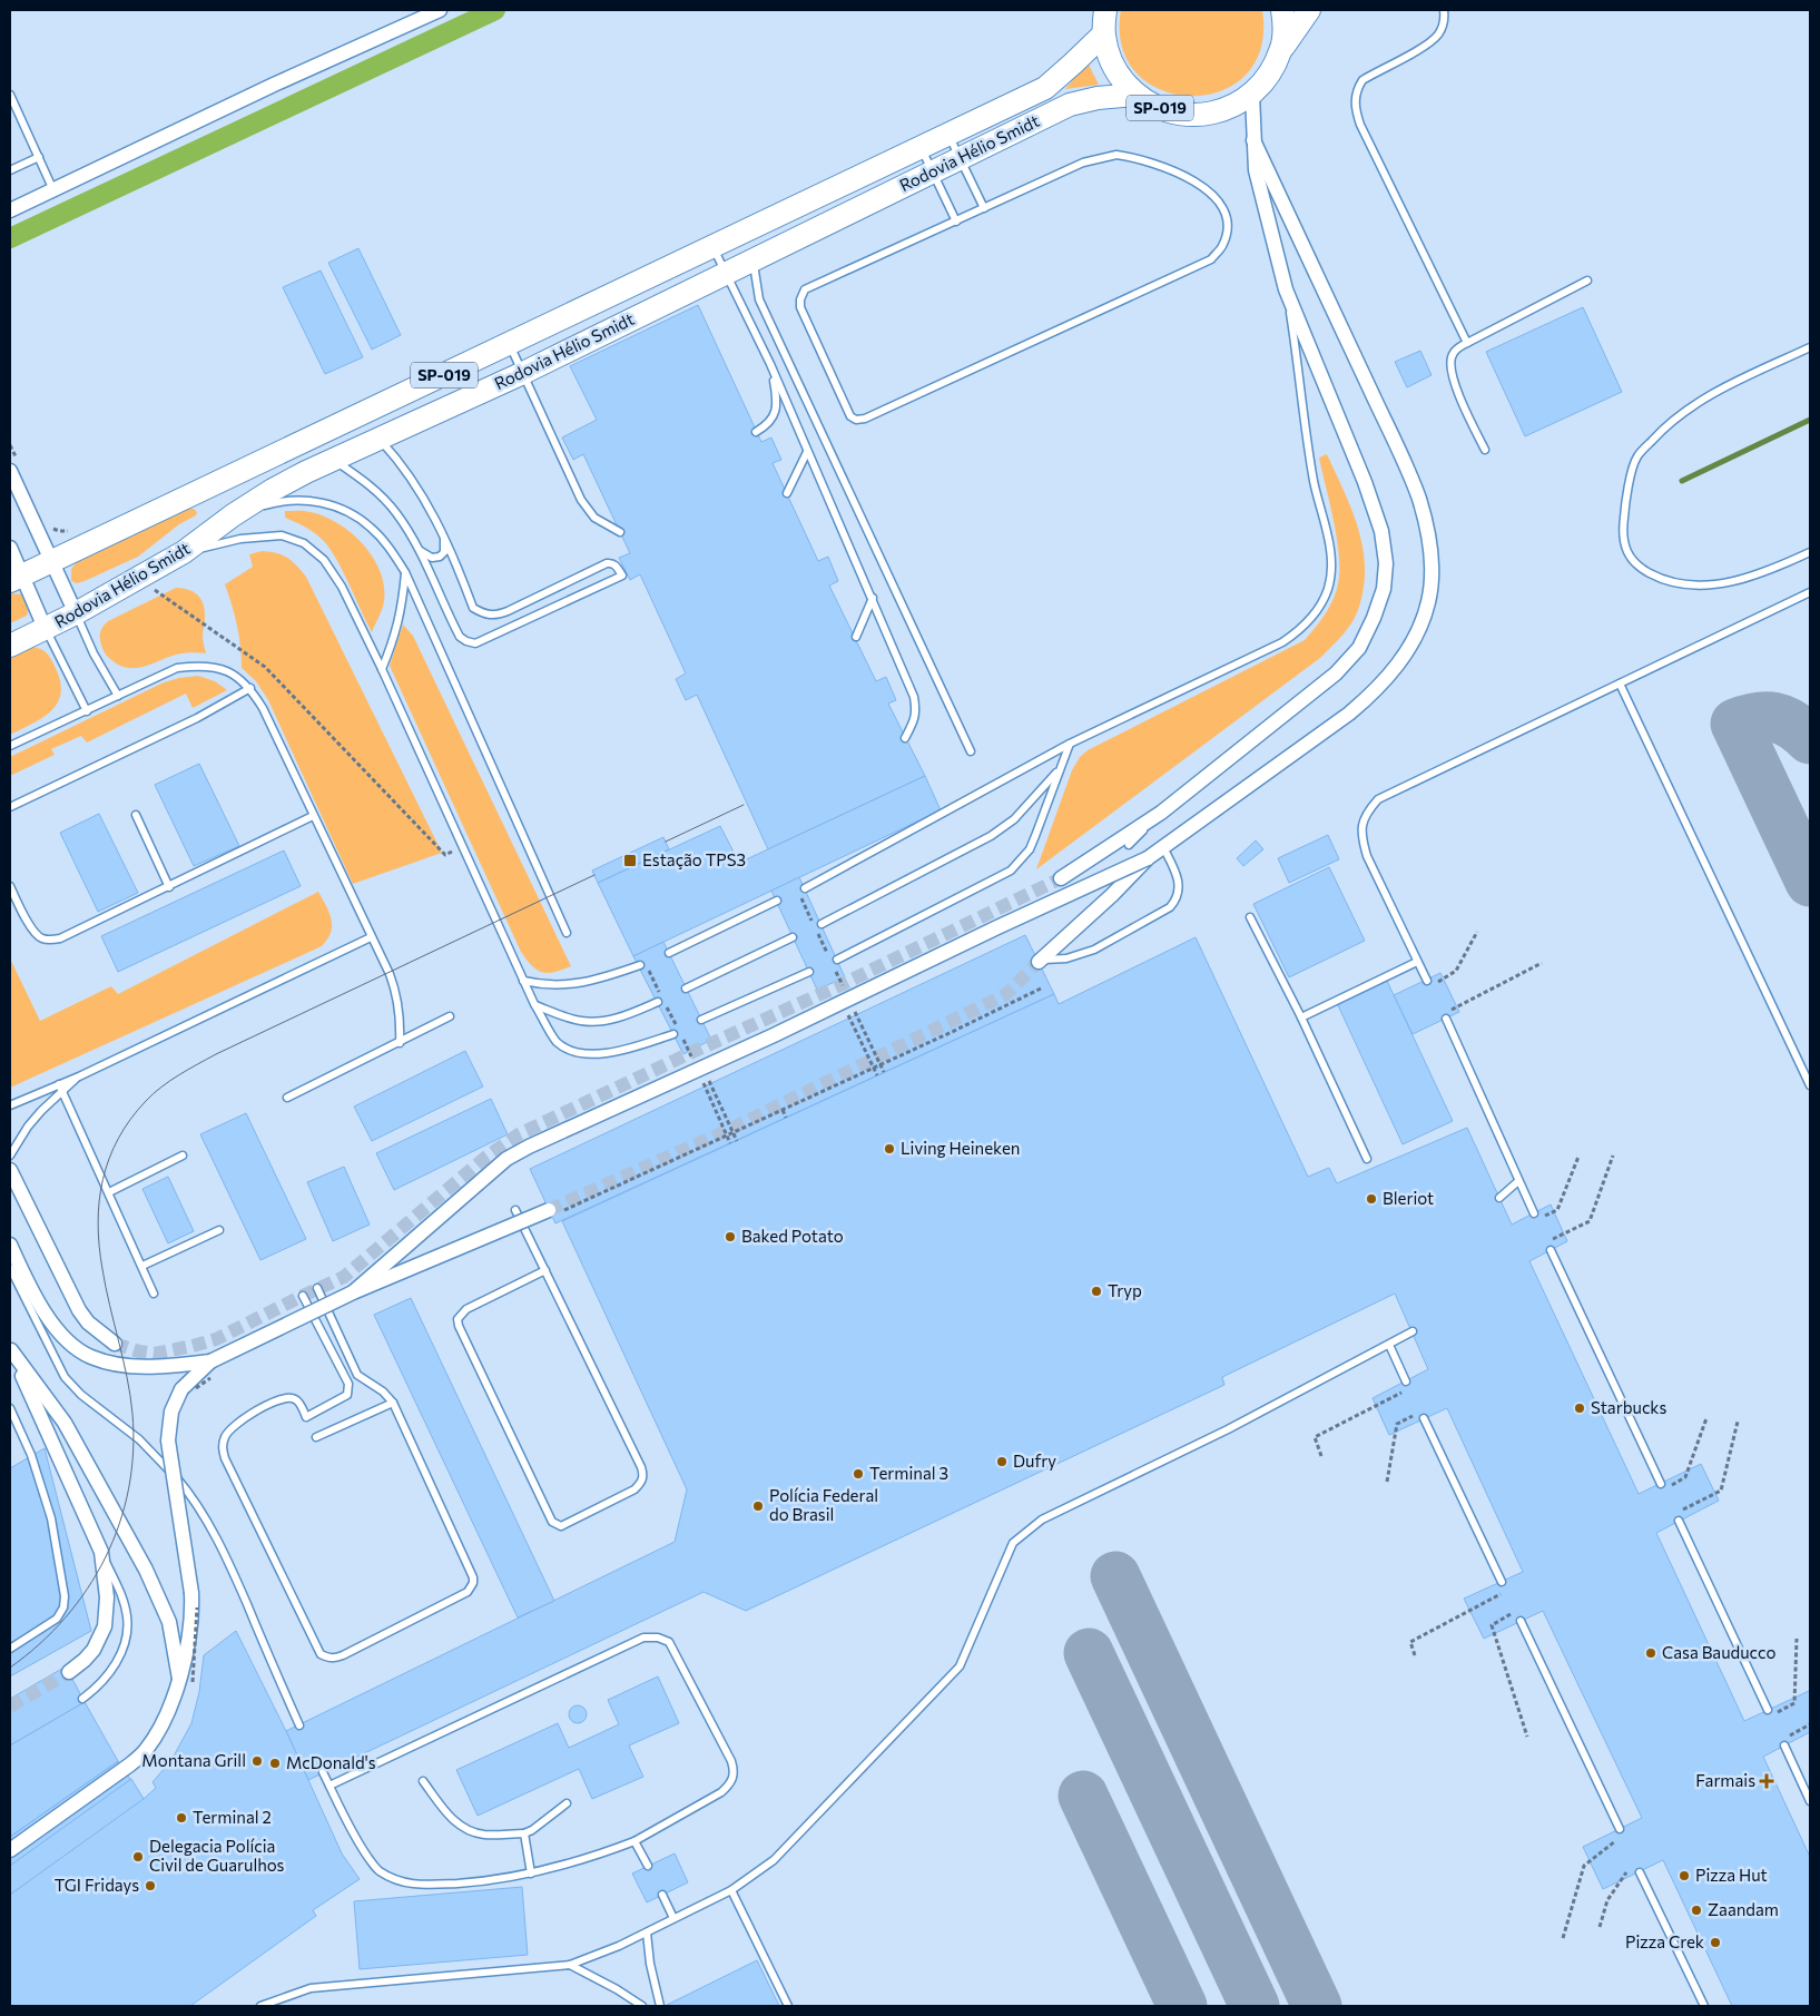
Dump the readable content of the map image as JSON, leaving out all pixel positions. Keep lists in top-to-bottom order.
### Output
{
  "streets": {
    "main road": ["SP-019", "Rodovia Hélio Smidt"]
  },
  "crossings": [
    ["SP-019", "Rodovia Hélio Smidt"]
  ],
  "places": {
    "transit": ["Estação TPS3"],
    "other": [
      "Living Heineken",
      "Bleriot",
      "Baked Potato",
      "Tryp",
      "Starbucks",
      "Dufry",
      "Terminal 3",
      "Polícia Federal do Brasil",
      "Casa Bauducco",
      "Montana Grill",
      "McDonald's",
      "Terminal 2",
      "Delegacia Polícia Civil de Guarulhos",
      "Pizza Hut",
      "TGI Fridays",
      "Zaandam",
      "Pizza Crek"
    ],
    "health": ["Farmais"]
  }
}
